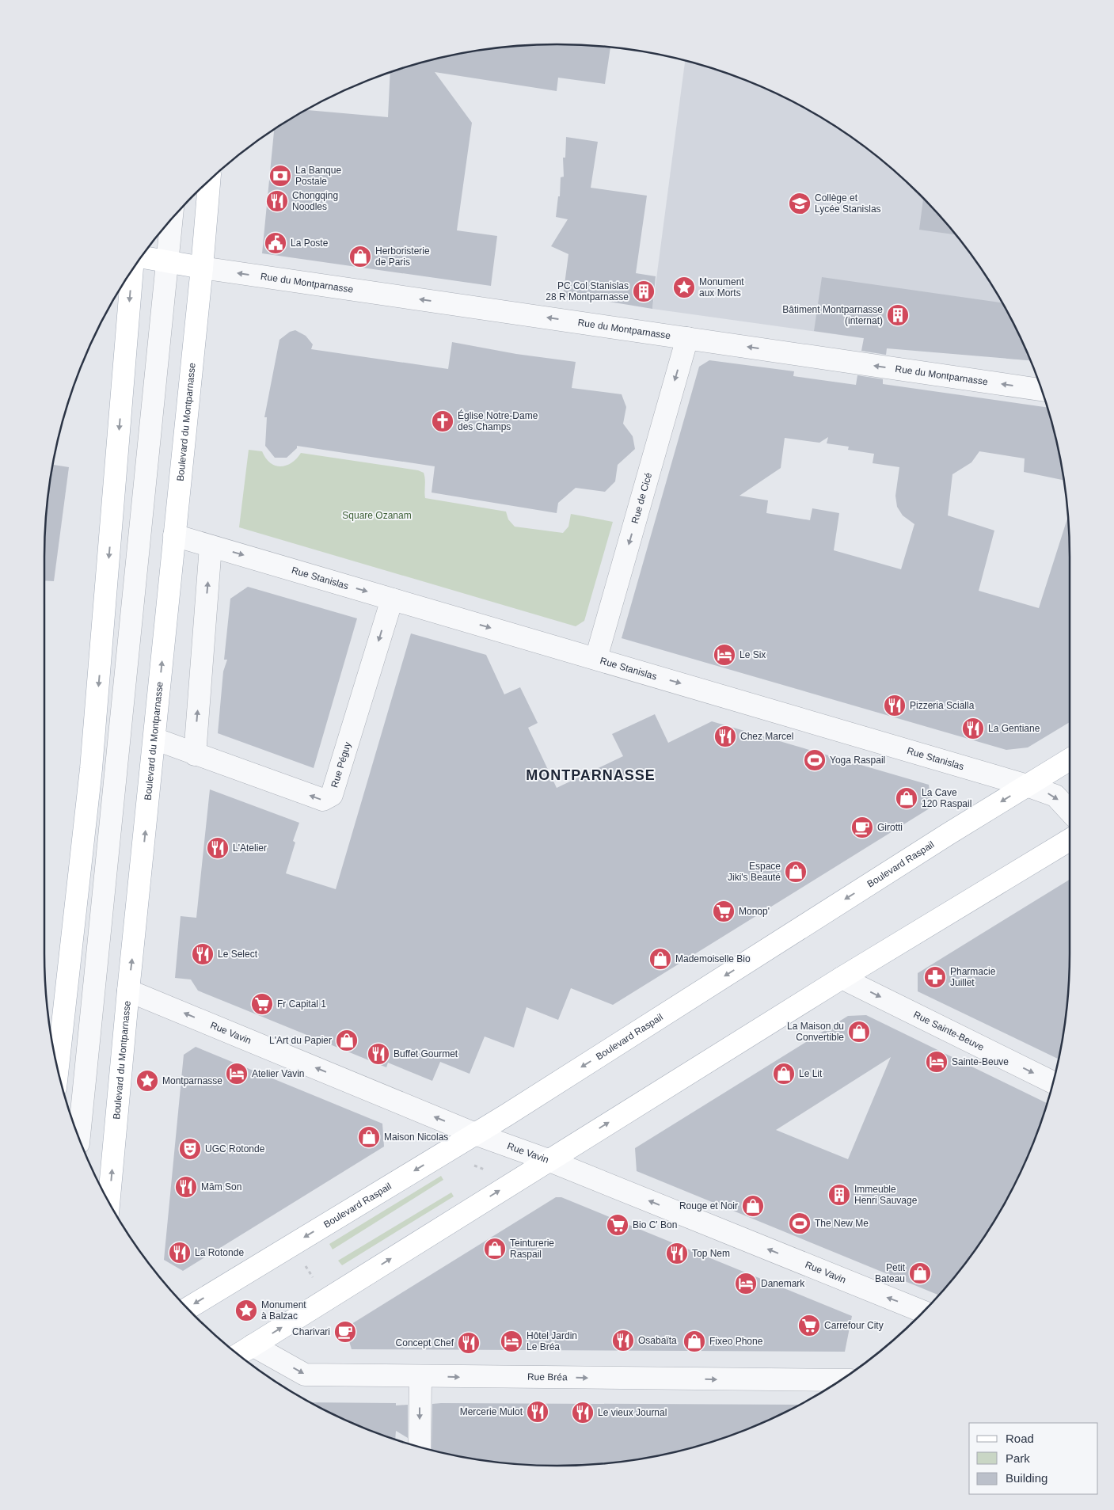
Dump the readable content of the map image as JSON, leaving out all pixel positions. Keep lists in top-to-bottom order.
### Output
{
  "streets": {
    "main road": ["Boulevard du Montparnasse", "Boulevard Raspail"],
    "street": [
      "Rue du Montparnasse",
      "Rue de Cicé",
      "Rue Stanislas",
      "Rue Péguy",
      "Rue Sainte-Beuve",
      "Rue Vavin",
      "Rue Bréa"
    ]
  },
  "crossings": [
    ["Rue du Montparnasse", "Boulevard du Montparnasse"],
    ["Rue du Montparnasse", "Rue de Cicé"],
    ["Boulevard du Montparnasse", "Rue Stanislas"],
    ["Boulevard du Montparnasse", "Rue Péguy"],
    ["Boulevard du Montparnasse", "Rue Vavin"],
    ["Rue de Cicé", "Rue Stanislas"],
    ["Rue Stanislas", "Rue Péguy"],
    ["Rue Stanislas", "Boulevard Raspail"],
    ["Boulevard Raspail", "Rue Vavin"]
  ],
  "one_way": [
    "Rue du Montparnasse",
    "Rue de Cicé",
    "Rue Stanislas",
    "Rue Sainte-Beuve",
    "Rue Vavin",
    "Rue Bréa"
  ],
  "districts": ["MONTPARNASSE"],
  "parks": ["Square Ozanam"],
  "places": {
    "bank": ["La Banque Postale"],
    "restaurant": [
      "Chongqing Noodles",
      "Pizzeria Scialla",
      "La Gentiane",
      "Chez Marcel",
      "L'Atelier",
      "Le Select",
      "Buffet Gourmet",
      "Mām Son",
      "La Rotonde",
      "Top Nem",
      "Osabaïta",
      "Concept Chef",
      "Mercerie Mulot",
      "Le vieux Journal"
    ],
    "school or university": ["Collège et Lycée Stanislas"],
    "public building": ["La Poste"],
    "shop": [
      "Herboristerie de Paris",
      "La Cave 120 Raspail",
      "Espace Jiki's Beauté",
      "Mademoiselle Bio",
      "La Maison du Convertible",
      "L'Art du Papier",
      "Le Lit",
      "Maison Nicolas",
      "Rouge et Noir",
      "Teinturerie Raspail",
      "Petit Bateau",
      "Fixeo Phone"
    ],
    "place": ["Monument aux Morts", "Montparnasse", "Monument à Balzac"],
    "building": ["PC Col Stanislas 28 R Montparnasse", "Bâtiment Montparnasse (internat)", "Immeuble Henri Sauvage"],
    "church": ["Église Notre-Dame des Champs"],
    "hotel": [
      "Le Six",
      "Sainte-Beuve",
      "Atelier Vavin",
      "Danemark",
      "Hôtel Jardin Le Bréa"
    ],
    "sports": ["Yoga Raspail", "The New Me"],
    "cafe": ["Girotti", "Charivari"],
    "supermarket": [
      "Monop'",
      "Fr Capital 1",
      "Bio C' Bon",
      "Carrefour City"
    ],
    "pharmacy": ["Pharmacie Juillet"],
    "theatre": ["UGC Rotonde"]
  },
  "legend": ["Road", "Park", "Building"]
}
